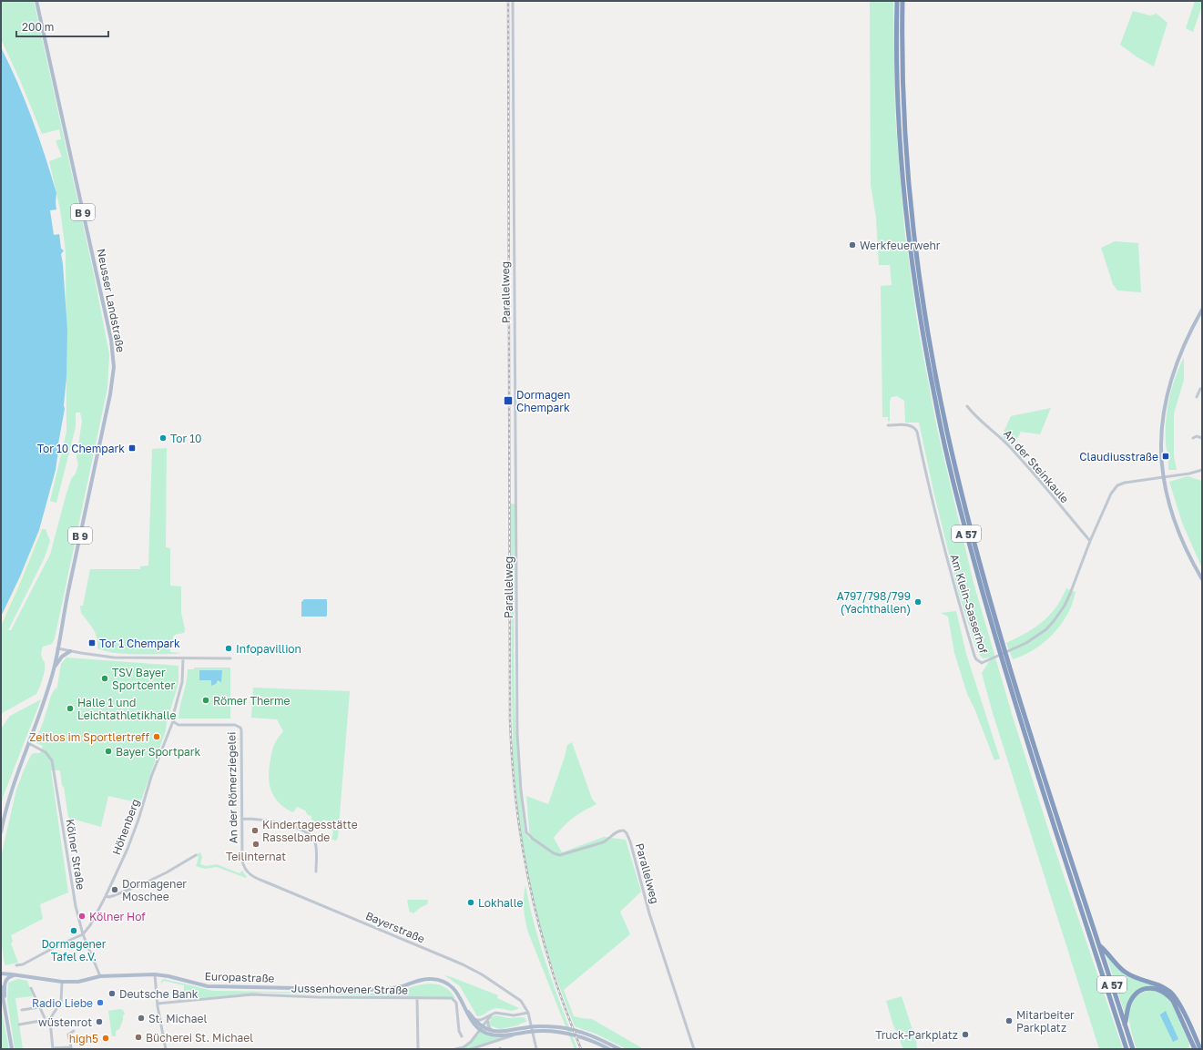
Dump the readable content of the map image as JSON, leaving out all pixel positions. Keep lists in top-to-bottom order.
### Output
{
  "streets": {
    "highway": ["A 57"],
    "main road": ["B 9", "Neusser Landstraße", "Europastraße"],
    "street": [
      "Parallelweg",
      "An der Steinkaule",
      "Am Klein-Sasserhof",
      "An der Römerziegelei",
      "Höhenberg",
      "Kölner Straße",
      "Bayerstraße",
      "Jussenhovener Straße"
    ]
  },
  "crossings": [
    ["B 9", "Neusser Landstraße"],
    ["B 9", "Kölner Straße"],
    ["An der Steinkaule", "Am Klein-Sasserhof"],
    ["An der Römerziegelei", "Höhenberg"],
    ["An der Römerziegelei", "Bayerstraße"],
    ["Höhenberg", "Kölner Straße"],
    ["Kölner Straße", "Europastraße"]
  ],
  "places": {
    "other": [
      "Werkfeuerwehr",
      "Tor 10",
      "A797/798/799 (Yachthallen)",
      "Infopavillion",
      "TSV Bayer Sportcenter",
      "Römer Therme",
      "Halle 1 und Leichtathletikhalle",
      "Zeitlos im Sportlertreff",
      "Bayer Sportpark",
      "Kindertagesstätte Rasselbande",
      "Teilinternat",
      "Dormagener Moschee",
      "Lokhalle",
      "Kölner Hof",
      "Dormagener Tafel e.V.",
      "Deutsche Bank",
      "Radio Liebe",
      "St. Michael",
      "Mitarbeiter Parkplatz",
      "wüstenrot",
      "Truck-Parkplatz",
      "Bücherei St. Michael",
      "high5"
    ],
    "transit": [
      "Dormagen Chempark",
      "Tor 10 Chempark",
      "Claudiusstraße",
      "Tor 1 Chempark"
    ]
  },
  "scale_bar": "200 m"
}
